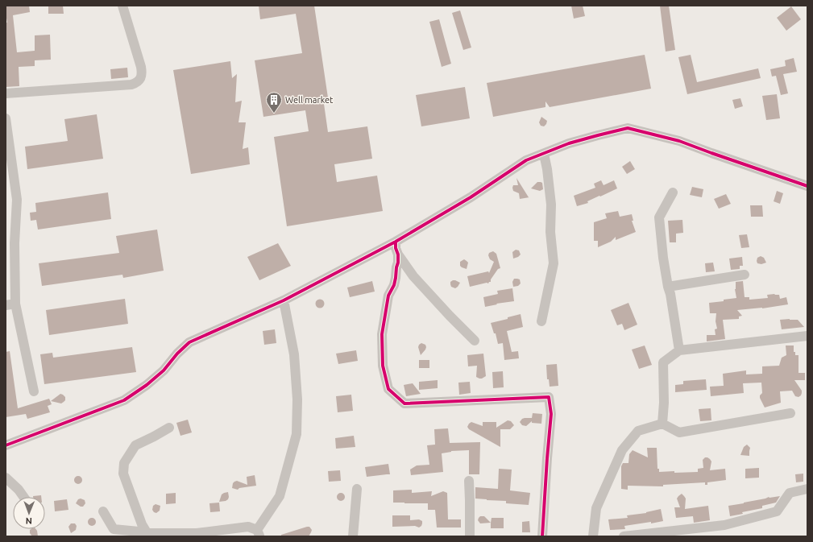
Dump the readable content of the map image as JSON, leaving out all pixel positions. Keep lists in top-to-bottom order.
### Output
{
  "places": {
    "building": ["Well market"]
  },
  "north": "bottom"
}
